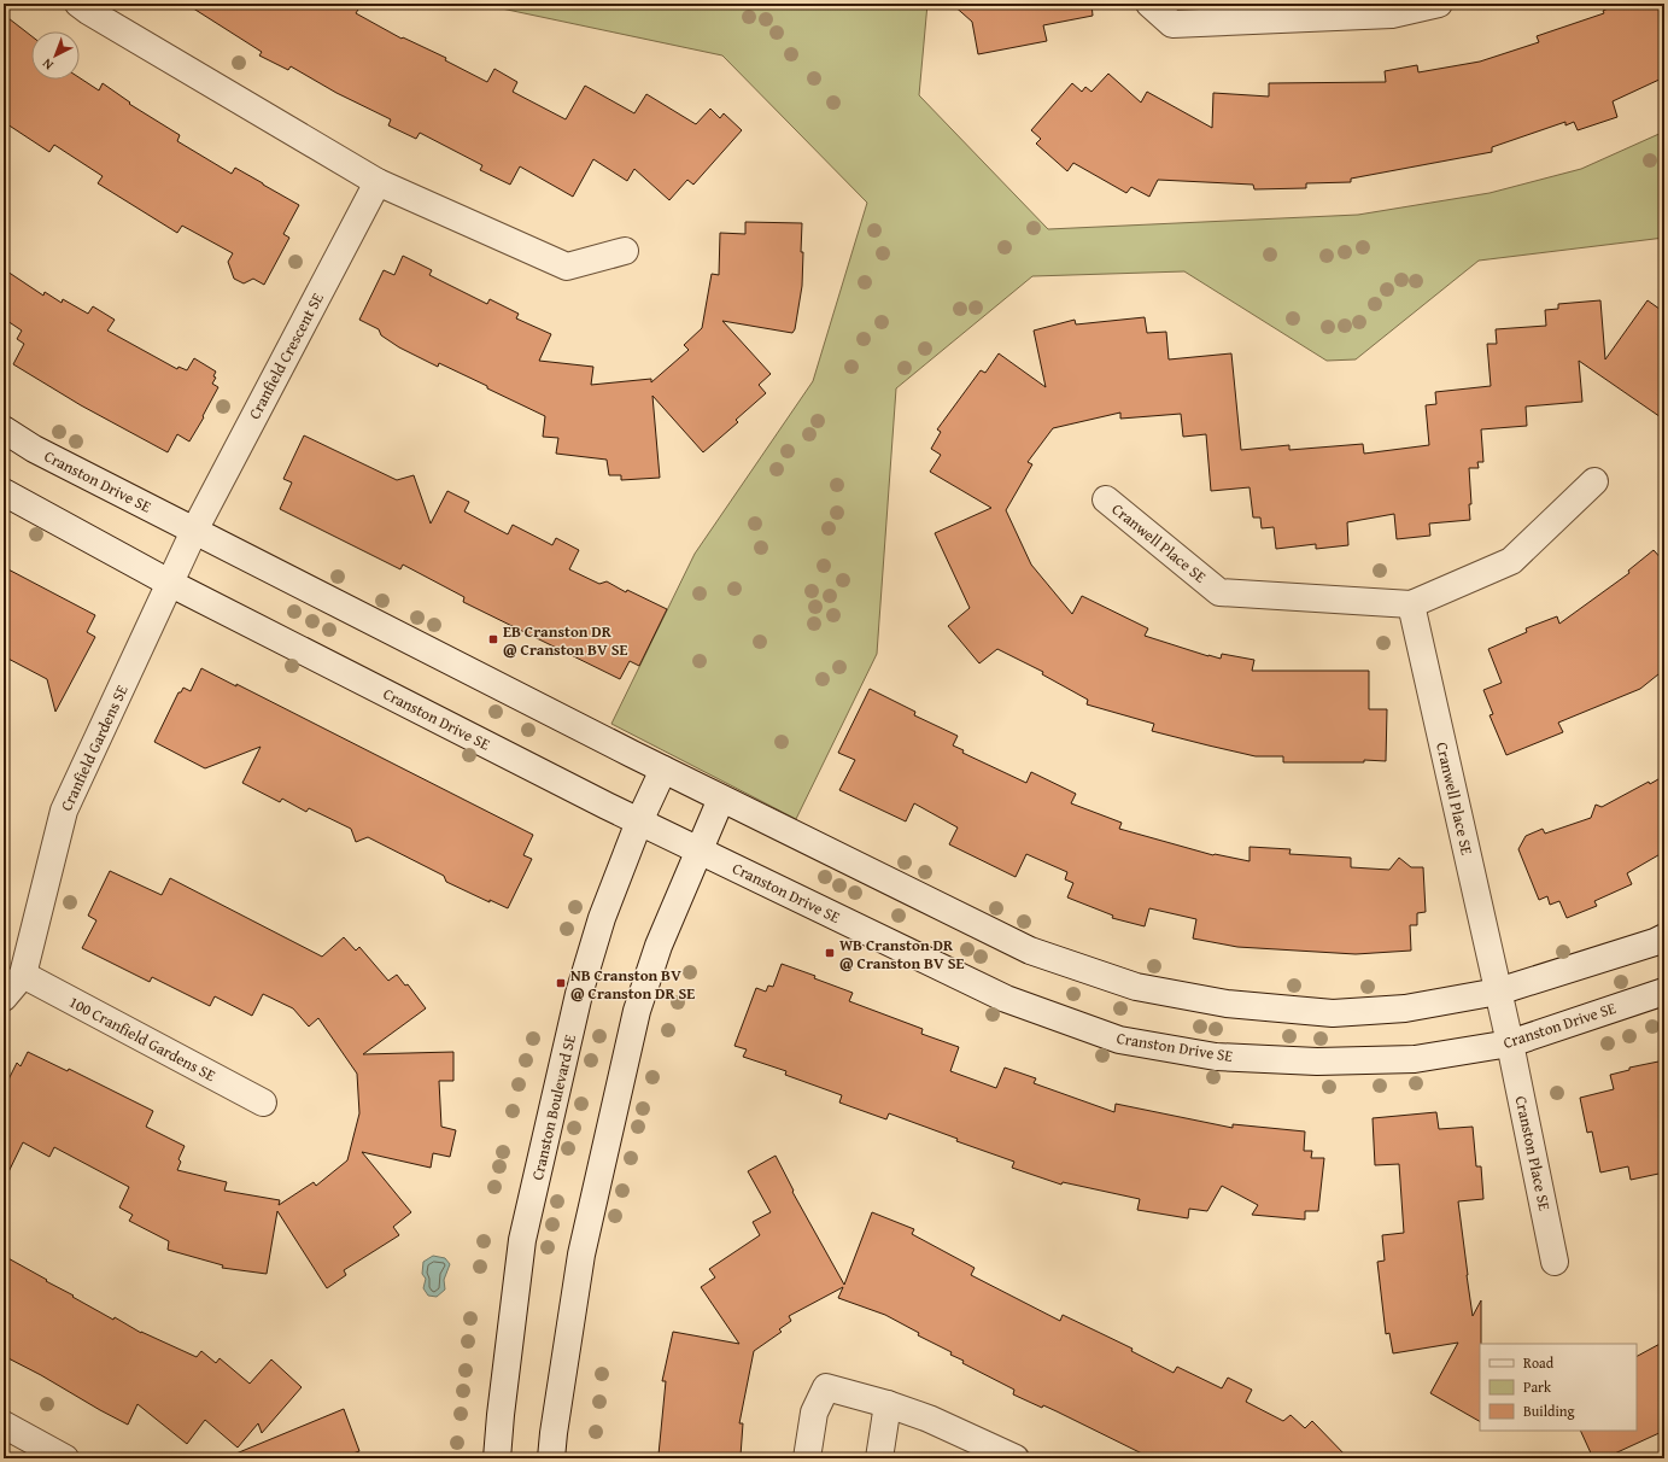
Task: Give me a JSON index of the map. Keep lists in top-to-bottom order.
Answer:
{
  "streets": {
    "street": [
      "Cranfield Crescent SE",
      "Cranston Drive SE",
      "Cranwell Place SE",
      "Cranfield Gardens SE",
      "100 Cranfield Gardens SE",
      "Cranston Boulevard SE",
      "Cranston Place SE"
    ]
  },
  "crossings": [
    ["Cranfield Crescent SE", "Cranston Drive SE"],
    ["Cranston Drive SE", "Cranwell Place SE"],
    ["Cranston Drive SE", "Cranfield Gardens SE"],
    ["Cranston Drive SE", "Cranston Boulevard SE"],
    ["Cranston Drive SE", "Cranston Place SE"],
    ["Cranwell Place SE", "Cranston Place SE"],
    ["Cranfield Gardens SE", "100 Cranfield Gardens SE"]
  ],
  "places": {
    "transit": ["EB Cranston DR @ Cranston BV SE", "WB Cranston DR @ Cranston BV SE", "NB Cranston BV @ Cranston DR SE"]
  },
  "legend": ["Road", "Park", "Building"],
  "north": "bottom left"
}
